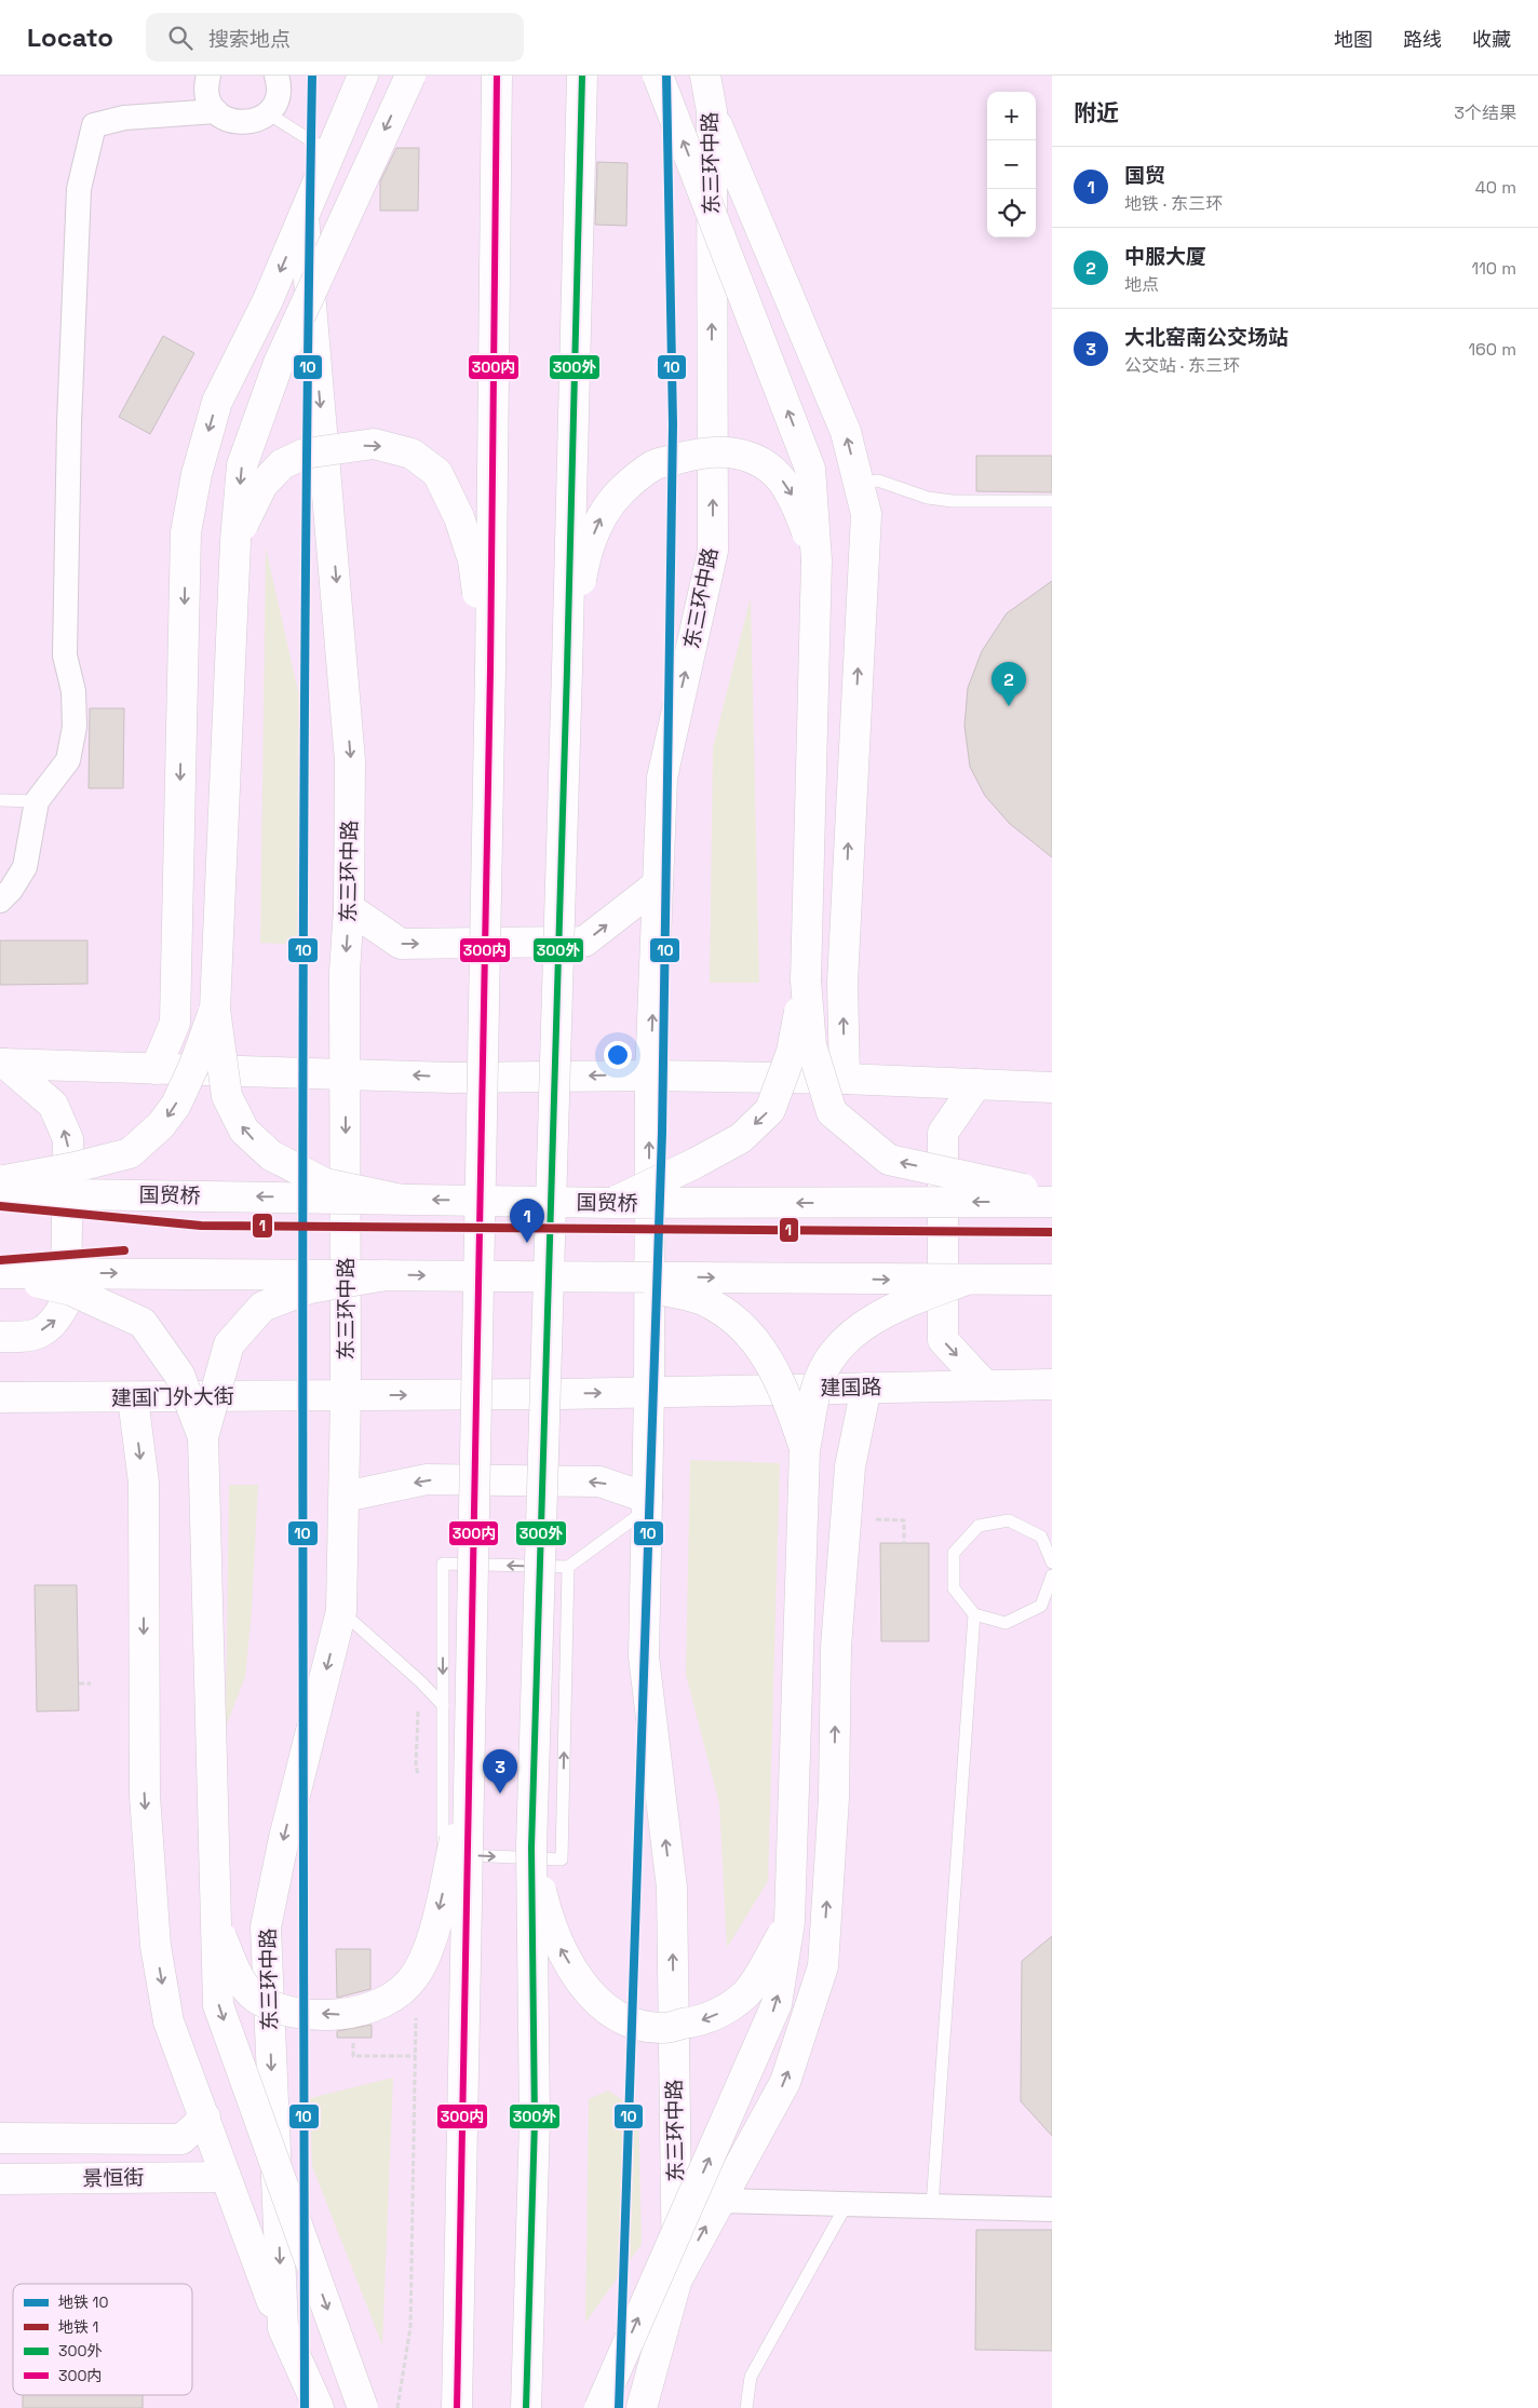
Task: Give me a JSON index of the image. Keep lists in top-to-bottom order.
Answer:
{
  "streets": {
    "main road": [
      "东三环中路",
      "国贸桥",
      "建国路",
      "建国门外大街",
      "景恒街"
    ]
  },
  "crossings": [
    ["东三环中路", "建国路"],
    ["东三环中路", "建国门外大街"],
    ["建国路", "建国门外大街"]
  ],
  "lines": [
    "metro line 10",
    "transit line 300外",
    "transit line 300内",
    "metro line 1"
  ],
  "legend": [
    "地铁 10",
    "地铁 1",
    "300外",
    "300内"
  ],
  "page": {
    "header": "Locato",
    "search": "搜索地点",
    "nav": ["地图", "路线", "收藏"],
    "heading": ["附近", "3个结果"],
    "map_buttons": ["+", "−"],
    "list": [
      {
        "mark": "1",
        "name": "国贸",
        "note": "地铁 · 东三环",
        "value": "40 m"
      },
      {
        "mark": "2",
        "name": "中服大厦",
        "note": "地点",
        "value": "110 m"
      },
      {
        "mark": "3",
        "name": "大北窑南公交场站",
        "note": "公交站 · 东三环",
        "value": "160 m"
      }
    ],
    "pins": ["2", "1", "3"]
  }
}
